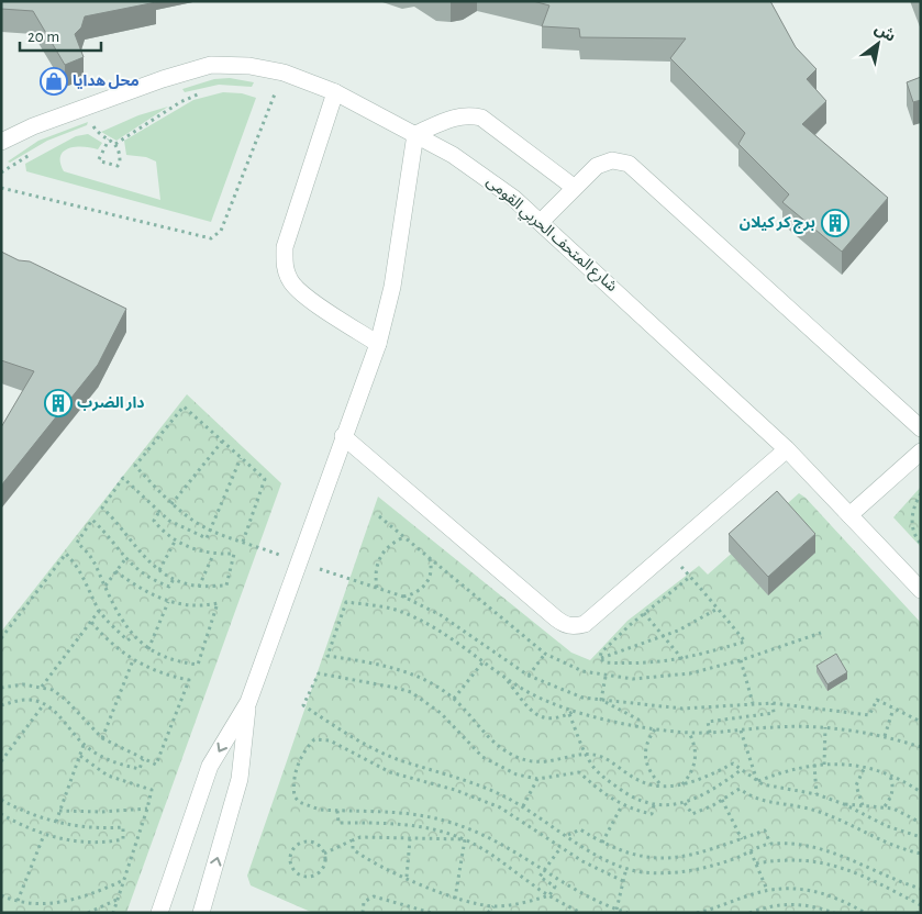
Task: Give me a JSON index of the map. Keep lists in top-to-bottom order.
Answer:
{
  "streets": {
    "lane": ["شارع المتحف الحربي القومى"]
  },
  "places": {
    "shop": ["محل هدايا"],
    "building": ["برج كر كيلان", "دار الضرب"]
  },
  "scale_bar": "20 m",
  "north": "top right"
}
